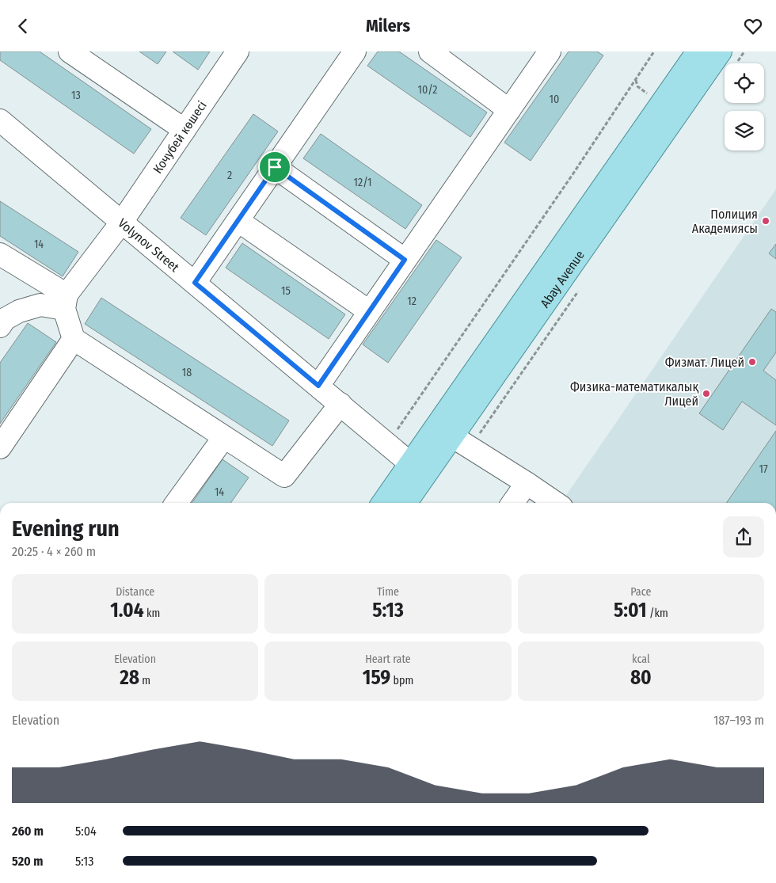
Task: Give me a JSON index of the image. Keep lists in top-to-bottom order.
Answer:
{
  "streets": {
    "main road": ["Abay Avenue"],
    "street": ["Кочубей көшесі", "Volynov Street"]
  },
  "crossings": [
    ["Кочубей көшесі", "Volynov Street"],
    ["Volynov Street", "Abay Avenue"]
  ],
  "places": ["Полиция Академиясы", "Физмат. Лицей", "Физика-математикалық Лицей"],
  "house_numbers": [
    "10/2",
    "13",
    "10",
    "2",
    "12/1",
    "14",
    "15",
    "12",
    "18",
    "17",
    "14"
  ],
  "page": {
    "header": "Milers",
    "heading": ["Evening run", "20:25 · 4 × 260 m"],
    "stats": [
      ["Distance", "1.04 km"],
      ["Time", "5:13"],
      ["Pace", "5:01 /km"],
      ["Elevation", "28 m"],
      ["Heart rate", "159 bpm"],
      ["kcal", "80"]
    ],
    "chart": ["Elevation", "187–193 m"],
    "list": [
      {
        "name": "260 m",
        "note": "5:04"
      },
      {
        "name": "520 m",
        "note": "5:13"
      }
    ]
  }
}
